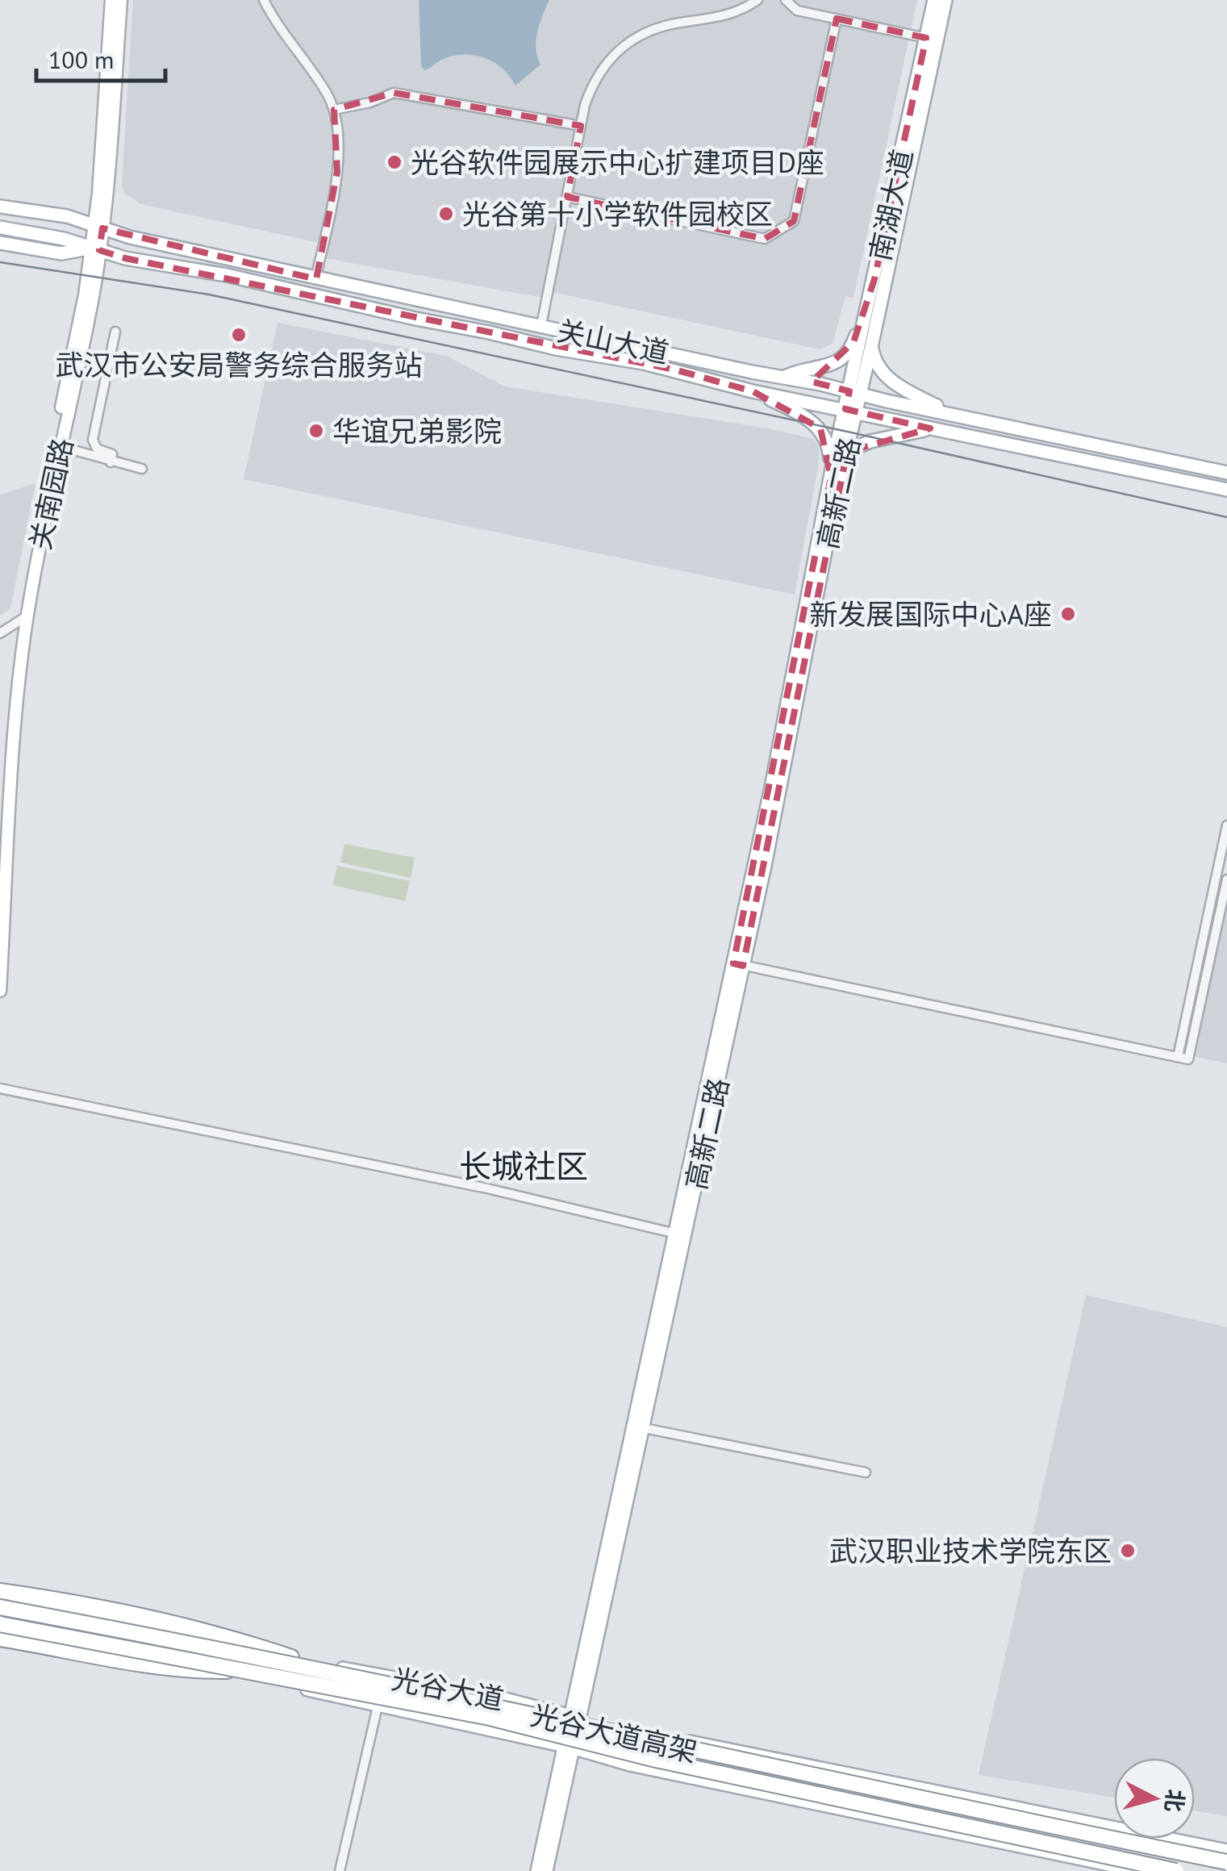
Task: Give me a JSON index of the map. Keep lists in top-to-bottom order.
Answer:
{
  "streets": {
    "highway": ["光谷大道高架"],
    "main road": [
      "南湖大道",
      "关山大道",
      "高新二路",
      "关南园路",
      "光谷大道"
    ]
  },
  "crossings": [
    ["南湖大道", "关山大道"],
    ["南湖大道", "高新二路"],
    ["关山大道", "高新二路"],
    ["关山大道", "关南园路"],
    ["高新二路", "光谷大道"],
    ["光谷大道", "光谷大道高架"]
  ],
  "districts": ["长城社区"],
  "places": [
    "光谷软件园展示中心扩建项目D座",
    "光谷第十小学软件园校区",
    "武汉市公安局警务综合服务站",
    "华谊兄弟影院",
    "新发展国际中心A座",
    "武汉职业技术学院东区"
  ],
  "scale_bar": "100 m",
  "north": "right"
}
